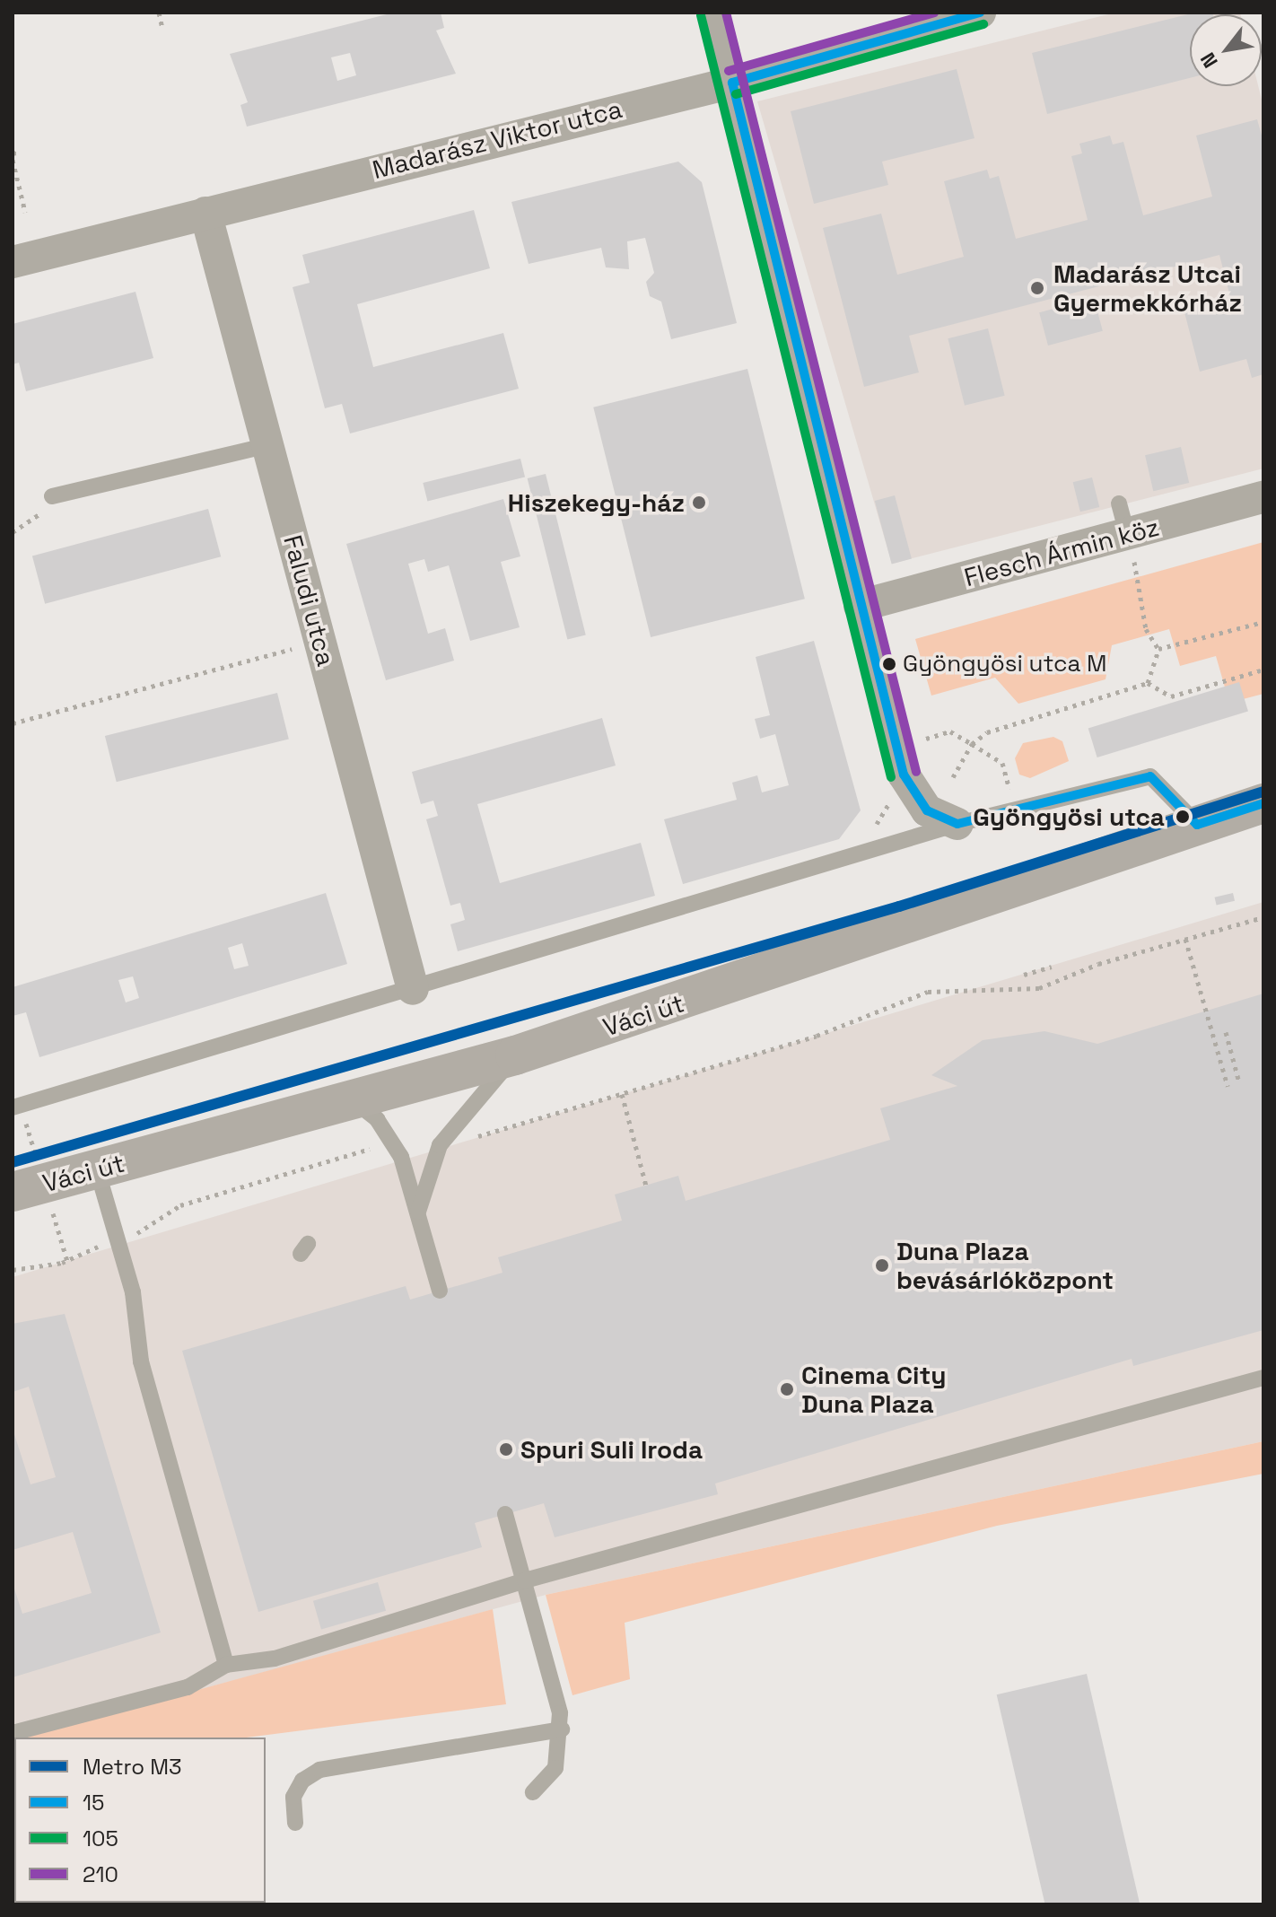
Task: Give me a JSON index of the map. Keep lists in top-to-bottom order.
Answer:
{
  "streets": {
    "main road": ["Váci út"],
    "street": ["Madarász Viktor utca", "Flesch Ármin köz", "Faludi utca"]
  },
  "crossings": [
    ["Madarász Viktor utca", "Faludi utca"]
  ],
  "places": [
    "Madarász Utcai Gyermekkórház",
    "Hiszekegy-ház",
    "Gyöngyösi utca M",
    "Gyöngyösi utca",
    "Duna Plaza bevásárlóközpont",
    "Cinema City Duna Plaza",
    "Spuri Suli Iroda"
  ],
  "lines": [
    "transit line 15",
    "transit line 210",
    "transit line 105",
    "metro line M3"
  ],
  "legend": [
    "Metro M3",
    "15",
    "105",
    "210"
  ],
  "north": "bottom left"
}
